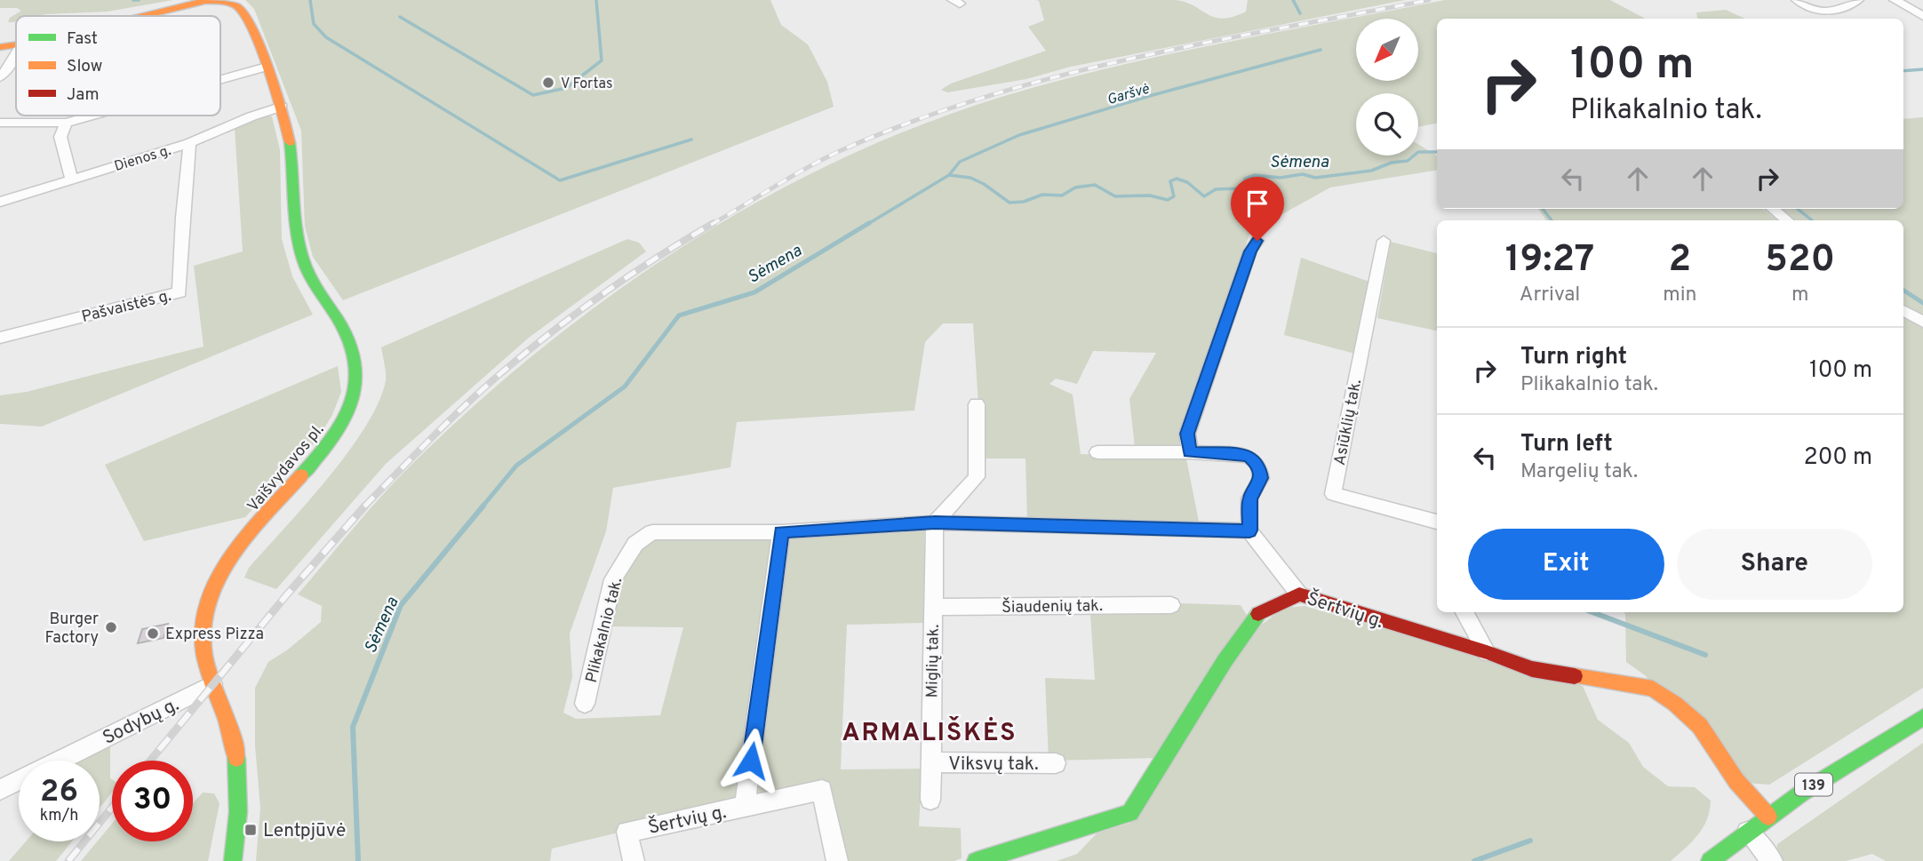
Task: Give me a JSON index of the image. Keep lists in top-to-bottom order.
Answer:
{
  "streets": {
    "main road": ["Vaišvydavos pl.", "Šertvių g.", "139"],
    "street": [
      "Dienos g.",
      "Pašvaistės g.",
      "Asiūklių tak.",
      "Šiaudenių tak.",
      "Plikakalnio tak.",
      "Miglių tak.",
      "Sodybų g.",
      "Viksvų tak."
    ]
  },
  "crossings": [
    ["Dienos g.", "Pašvaistės g."],
    ["Dienos g.", "Vaišvydavos pl."],
    ["Vaišvydavos pl.", "Sodybų g."],
    ["Šiaudenių tak.", "Miglių tak."],
    ["Šertvių g.", "139"],
    ["Plikakalnio tak.", "Miglių tak."],
    ["Miglių tak.", "Viksvų tak."]
  ],
  "districts": ["ARMALIŠKĖS"],
  "water": ["Garšvė", "Sėmena"],
  "places": {
    "other": ["V Fortas", "Burger Factory", "Express Pizza"],
    "transit": ["Lentpjūvė"]
  },
  "legend": ["Fast", "Slow", "Jam"],
  "north": "bottom left",
  "page": {
    "turn": ["100 m", "Plikakalnio tak."],
    "eta": [
      "19:27",
      "Arrival",
      "2",
      "min",
      "520",
      "m"
    ],
    "list": [
      {
        "name": "Turn right",
        "note": "Plikakalnio tak.",
        "value": "100 m"
      },
      {
        "name": "Turn left",
        "note": "Margelių tak.",
        "value": "200 m"
      }
    ],
    "buttons": ["Exit", "Share"],
    "speed": "26 km/h",
    "limit": "30"
  }
}
